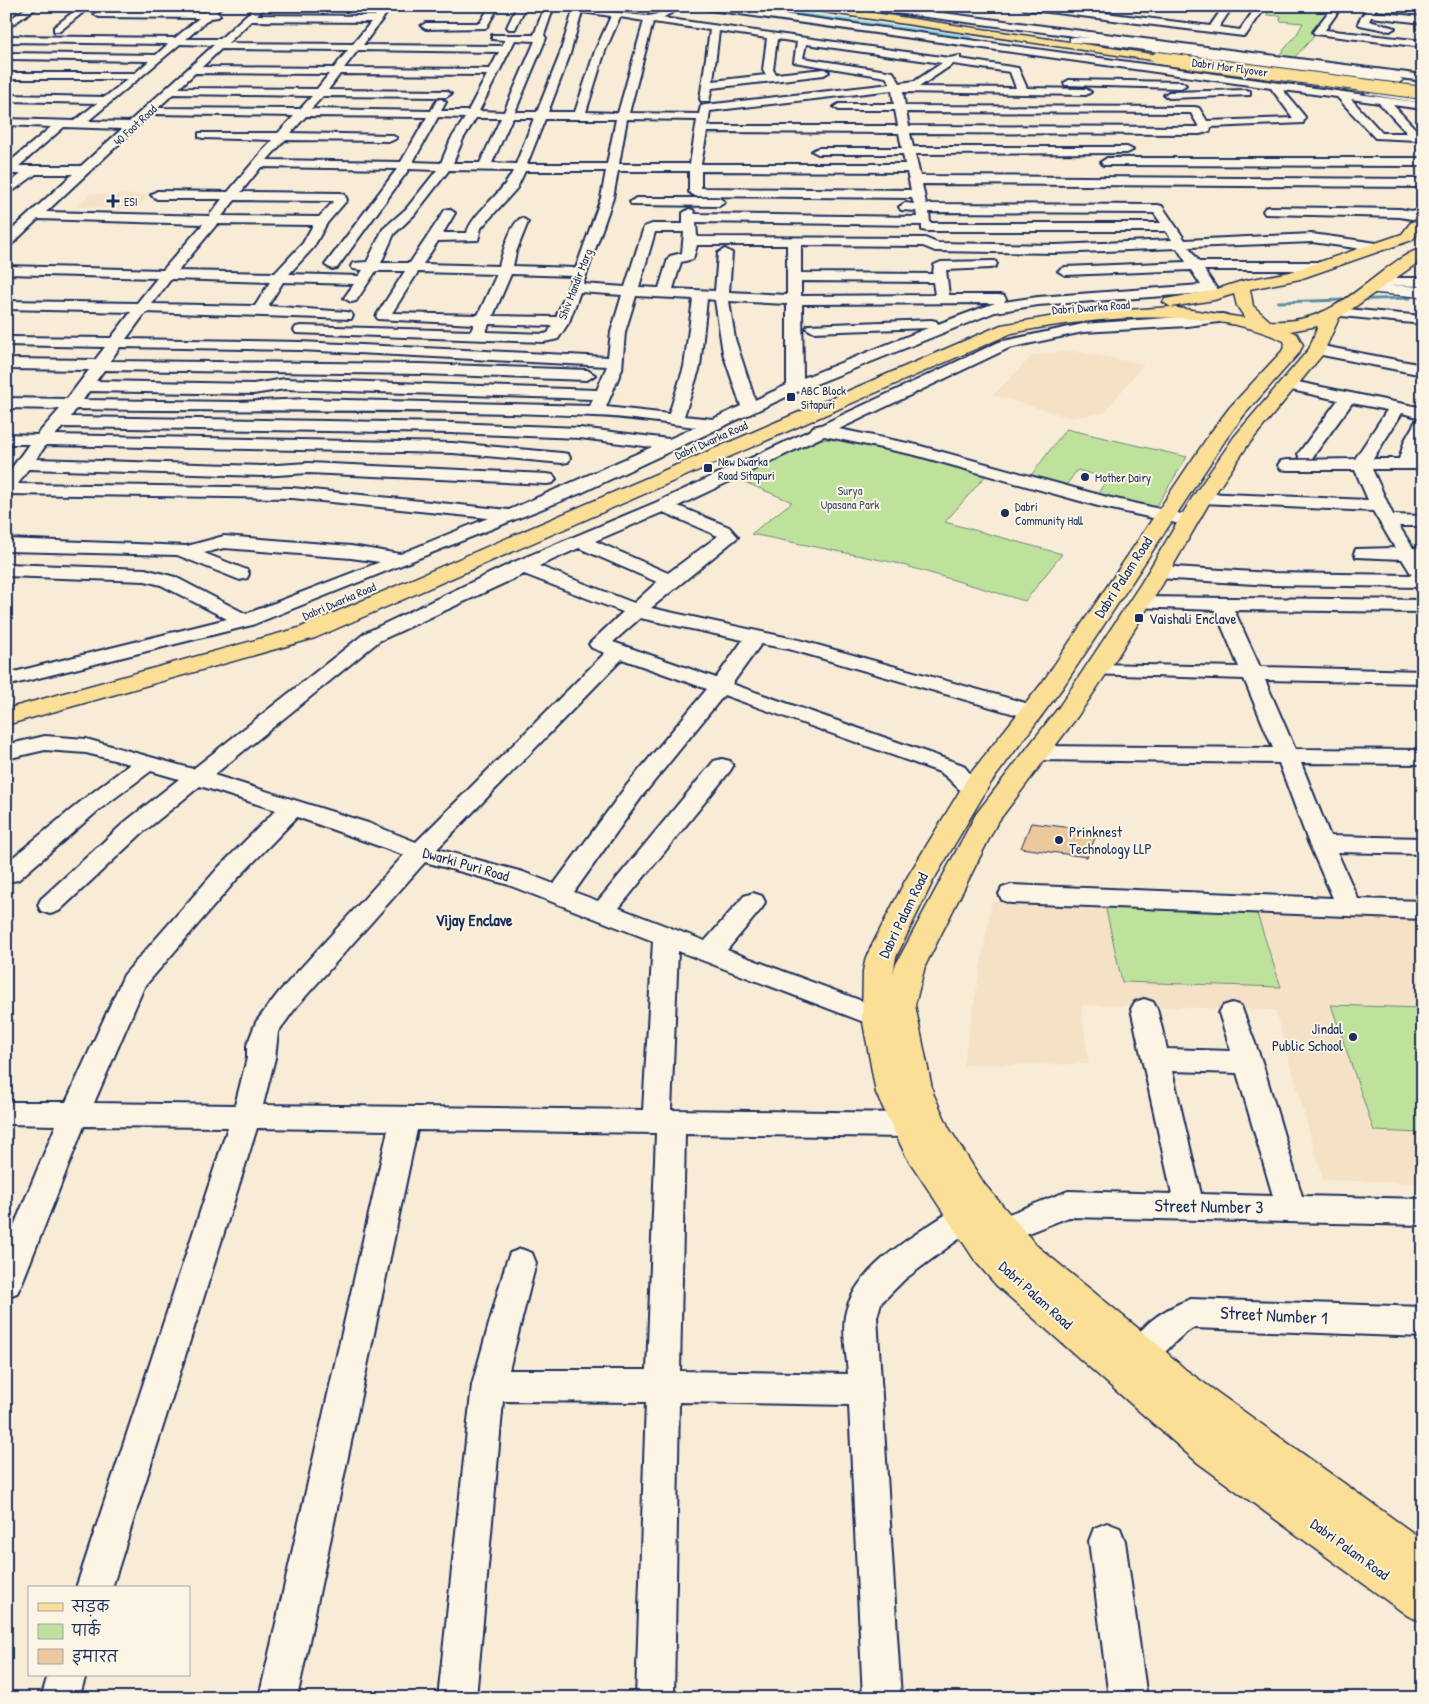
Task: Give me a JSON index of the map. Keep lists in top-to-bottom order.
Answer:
{
  "streets": {
    "main road": ["Dabri Mor Flyover", "Dabri Dwarka Road", "Dabri Palam Road"],
    "street": [
      "40 Foot Road",
      "Shiv Mandir Marg",
      "Dwarki Puri Road",
      "Street Number 3",
      "Street Number 1"
    ]
  },
  "crossings": [
    ["Dabri Dwarka Road", "Dabri Palam Road"],
    ["Dabri Palam Road", "Dwarki Puri Road"],
    ["Dabri Palam Road", "Street Number 3"],
    ["Dabri Palam Road", "Street Number 1"]
  ],
  "districts": ["Vijay Enclave"],
  "parks": ["Surya Upasana Park"],
  "places": {
    "health": ["ESI"],
    "transit": ["ABC Block Sitapuri", "New Dwarka Road Sitapuri", "Vaishali Enclave"],
    "other": [
      "Mother Dairy",
      "Dabri Community Hall",
      "Prinknest Technology LLP",
      "Jindal Public School"
    ]
  },
  "legend": ["सड़क", "पार्क", "इमारत"]
}
